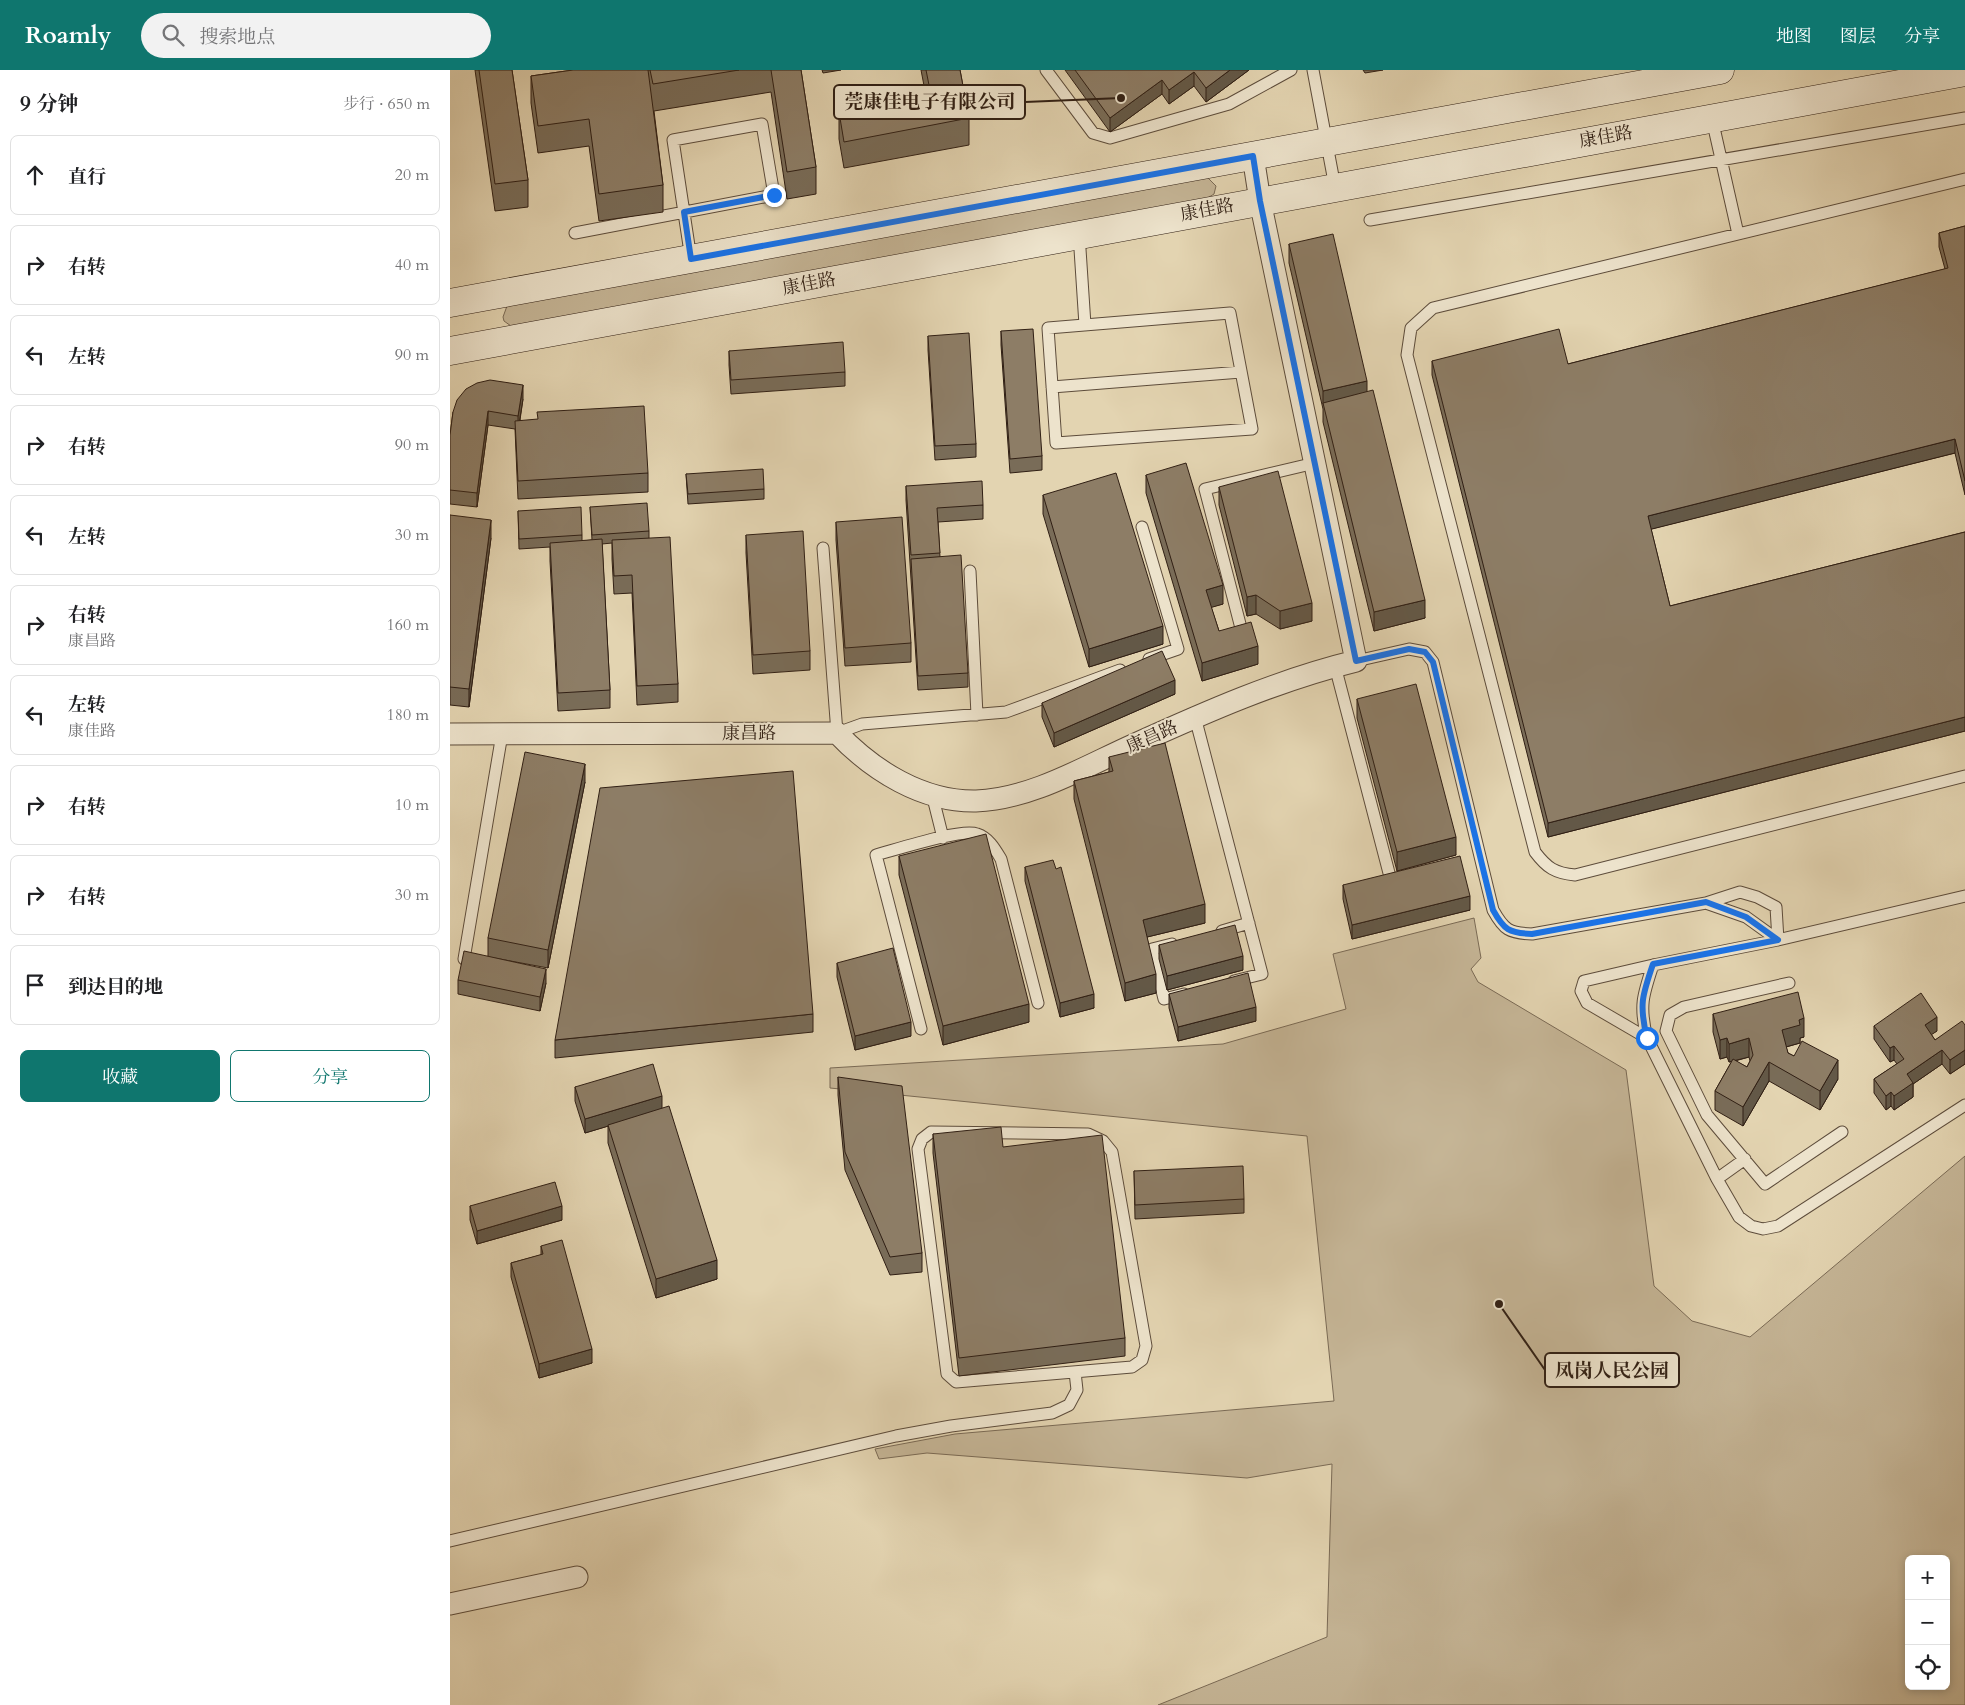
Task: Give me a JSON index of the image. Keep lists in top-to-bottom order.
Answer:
{
  "streets": {
    "street": ["康佳路", "康昌路"]
  },
  "places": ["莞康佳电子有限公司", "凤岗人民公园"],
  "page": {
    "header": "Roamly",
    "search": "搜索地点",
    "nav": ["地图", "图层", "分享"],
    "heading": ["9 分钟", "步行 · 650 m"],
    "list": [
      ["直行", "20 m"],
      ["右转", "40 m"],
      ["左转", "90 m"],
      ["右转", "90 m"],
      ["左转", "30 m"],
      ["右转", "康昌路", "160 m"],
      ["左转", "康佳路", "180 m"],
      ["右转", "10 m"],
      ["右转", "30 m"],
      "到达目的地"
    ],
    "buttons": ["收藏", "分享"],
    "map_buttons": ["+", "−"]
  }
}
